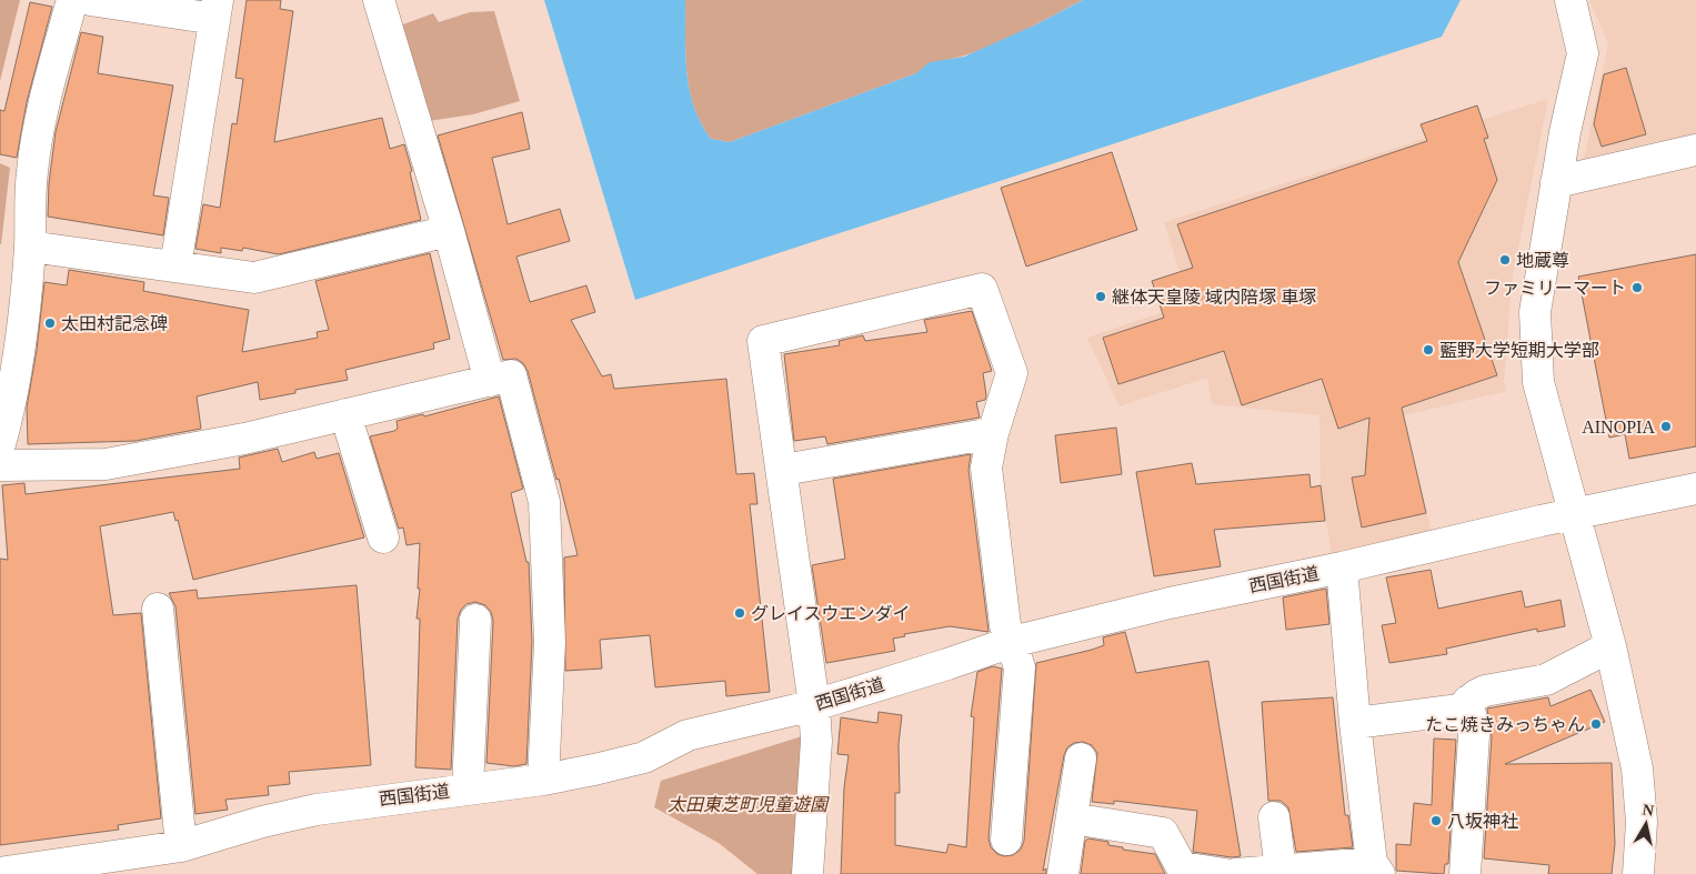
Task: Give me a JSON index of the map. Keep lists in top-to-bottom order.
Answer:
{
  "streets": {
    "street": ["西国街道"]
  },
  "parks": ["太田東芝町児童遊園"],
  "places": [
    "地蔵尊",
    "ファミリーマート",
    "継体天皇陵 域内陪塚 車塚",
    "太田村記念碑",
    "藍野大学短期大学部",
    "AINOPIA",
    "グレイスウエンダイ",
    "たこ焼きみっちゃん",
    "八坂神社"
  ],
  "north": "top"
}
